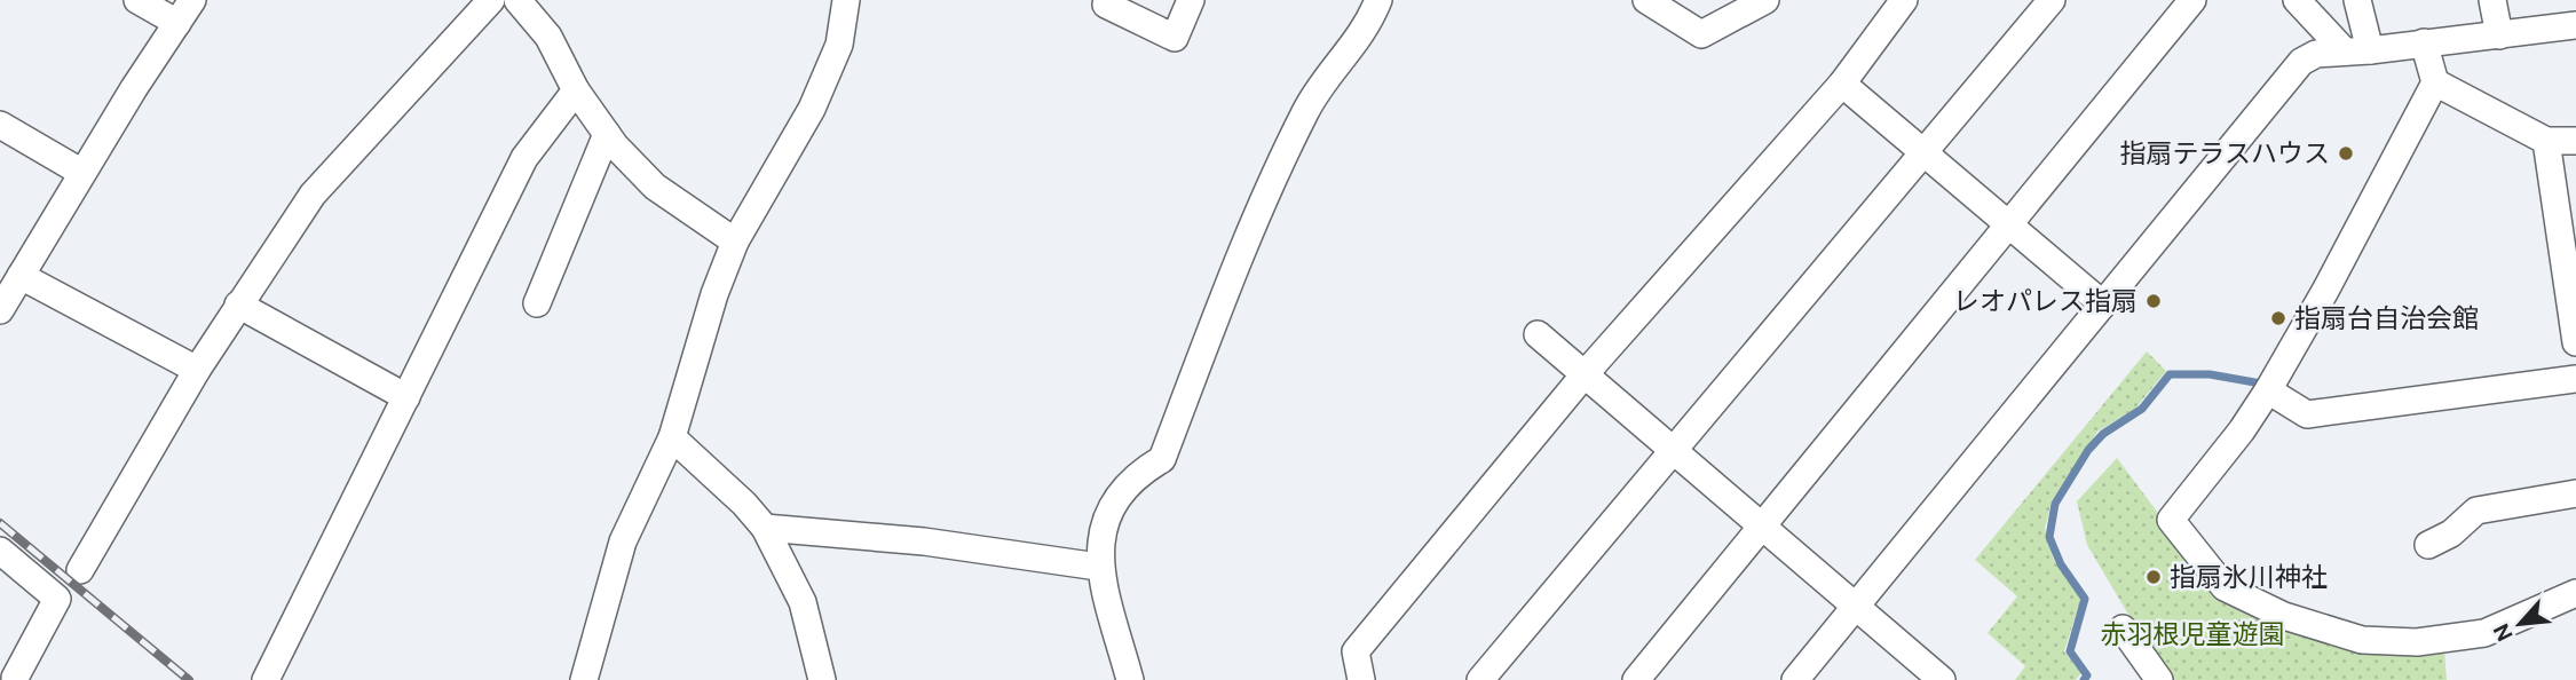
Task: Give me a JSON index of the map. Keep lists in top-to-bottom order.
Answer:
{
  "parks": ["赤羽根児童遊園"],
  "places": [
    "指扇テラスハウス",
    "レオパレス指扇",
    "指扇台自治会館",
    "指扇氷川神社"
  ],
  "north": "bottom left"
}
